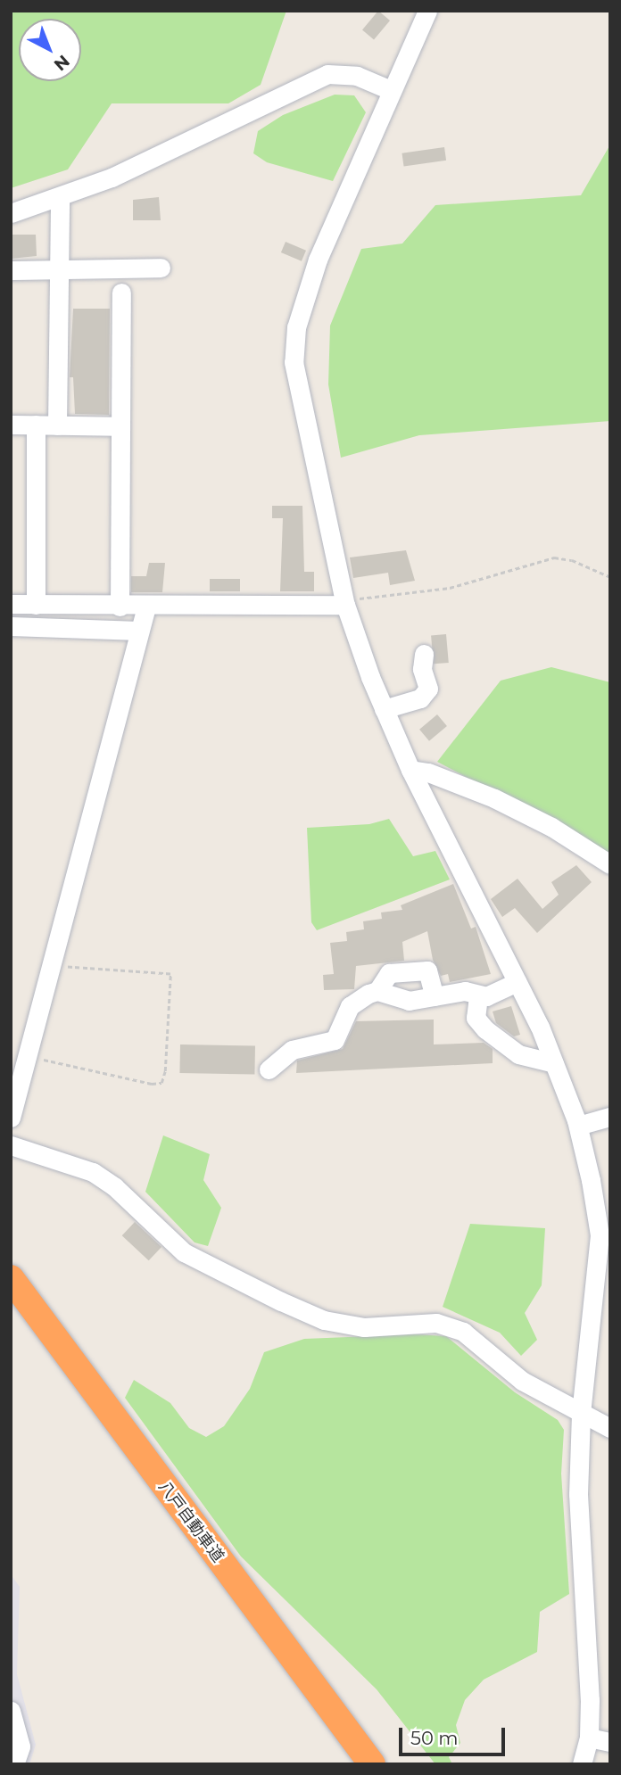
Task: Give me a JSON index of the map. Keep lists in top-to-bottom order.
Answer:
{
  "streets": {
    "highway": ["八戸自動車道"]
  },
  "scale_bar": "50 m",
  "north": "bottom right"
}
